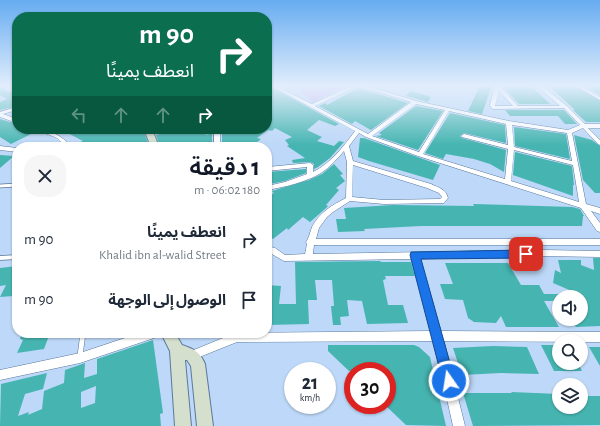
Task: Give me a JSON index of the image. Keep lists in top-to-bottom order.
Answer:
{
  "page": {
    "turn": ["90 m", "انعطف يمينًا"],
    "heading": ["1 دقيقة", "180 m · 06:02"],
    "list": [
      {
        "name": "انعطف يمينًا",
        "note": "Khalid ibn al-walid Street",
        "value": "90 m"
      },
      {
        "name": "الوصول إلى الوجهة",
        "value": "90 m"
      }
    ],
    "speed": "21 km/h",
    "limit": "30"
  }
}
